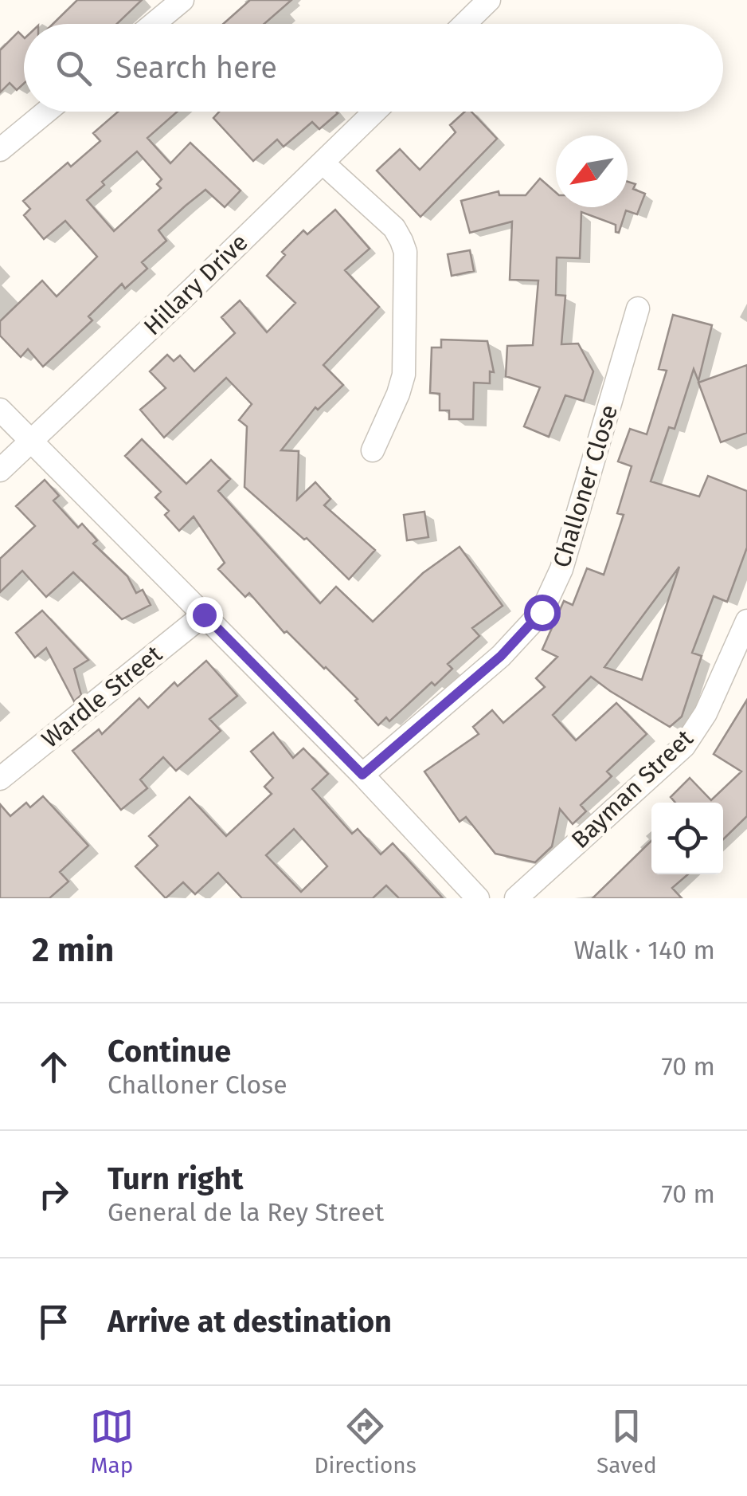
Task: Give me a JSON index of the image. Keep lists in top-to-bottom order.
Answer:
{
  "streets": {
    "street": [
      "Hillary Drive",
      "Challoner Close",
      "Wardle Street",
      "Bayman Street"
    ]
  },
  "north": "bottom left",
  "page": {
    "search": "Search here",
    "heading": ["2 min", "Walk · 140 m"],
    "list": [
      ["Continue", "Challoner Close", "70 m"],
      ["Turn right", "General de la Rey Street", "70 m"],
      "Arrive at destination"
    ],
    "nav": ["Map", "Directions", "Saved"]
  }
}
